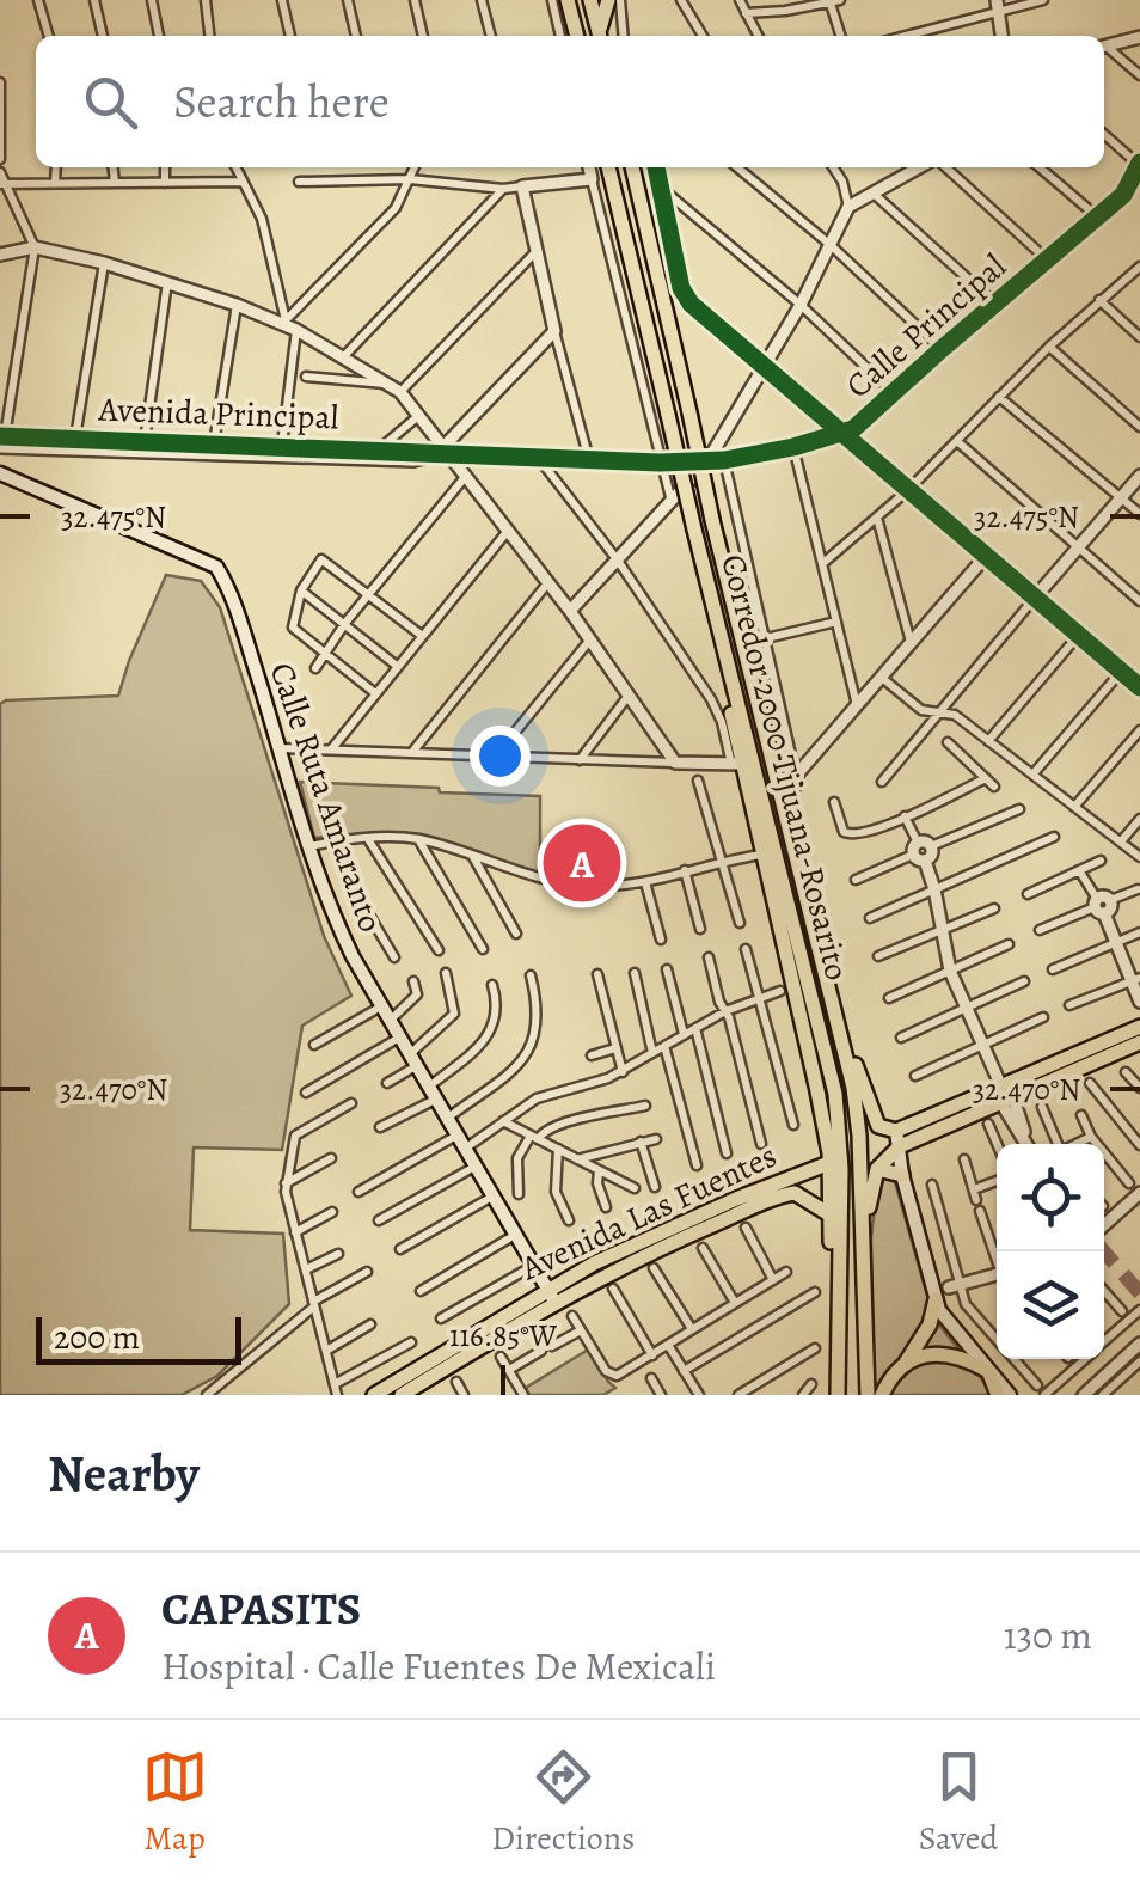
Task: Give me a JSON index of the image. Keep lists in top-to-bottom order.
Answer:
{
  "streets": {
    "main road": ["Corredor 2000 Tijuana-Rosarito", "Calle Ruta Amaranto", "Avenida Las Fuentes"],
    "street": ["Calle Principal", "Avenida Principal"]
  },
  "crossings": [
    ["Calle Ruta Amaranto", "Avenida Las Fuentes"]
  ],
  "scale_bar": "200 m",
  "page": {
    "search": "Search here",
    "pins": "A",
    "scale": "200 m",
    "heading": "Nearby",
    "list": [
      {
        "mark": "A",
        "name": "CAPASITS",
        "note": "Hospital · Calle Fuentes De Mexicali",
        "value": "130 m"
      }
    ],
    "nav": ["Map", "Directions", "Saved"]
  },
  "coordinates": ["32.475°N", "32.470°N", "116.85°W"]
}
